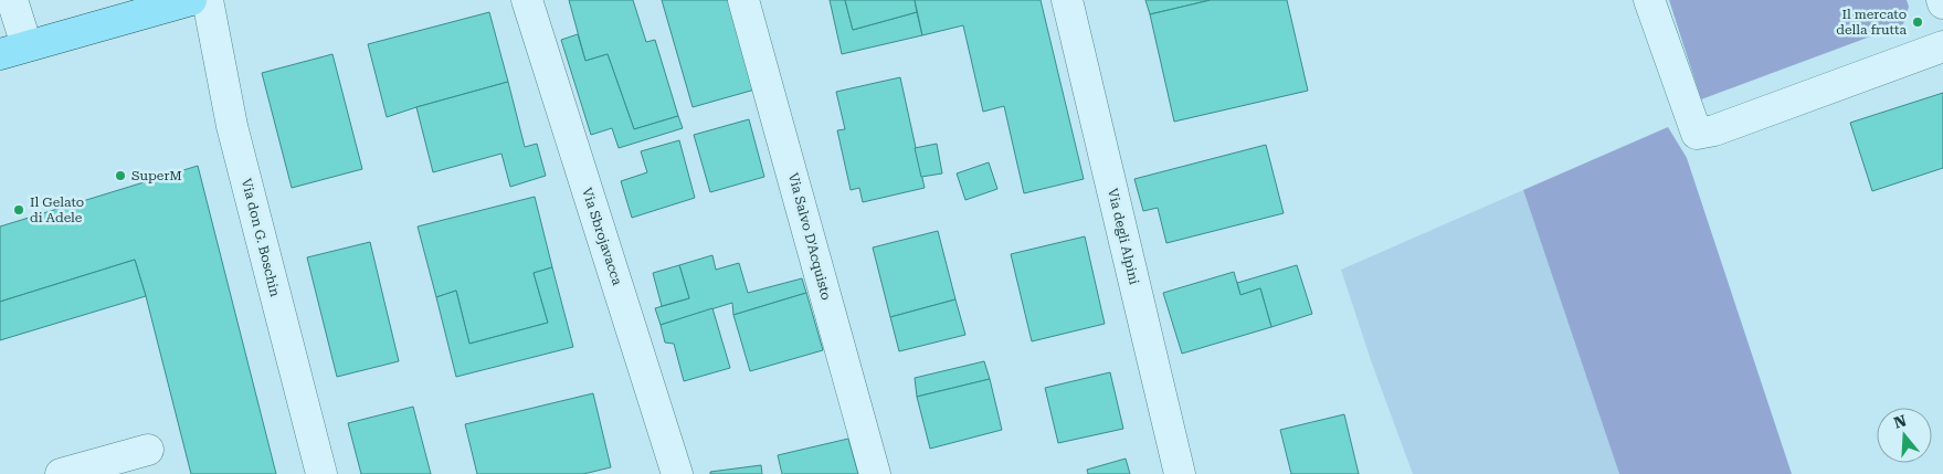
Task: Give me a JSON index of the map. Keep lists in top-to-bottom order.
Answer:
{
  "streets": {
    "street": [
      "Via Sbrojavacca",
      "Via Salvo D'Acquisto",
      "Via degli Alpini",
      "Via don G. Boschin"
    ]
  },
  "places": ["Il mercato della frutta", "SuperM", "Il Gelato di Adele"],
  "north": "top"
}
